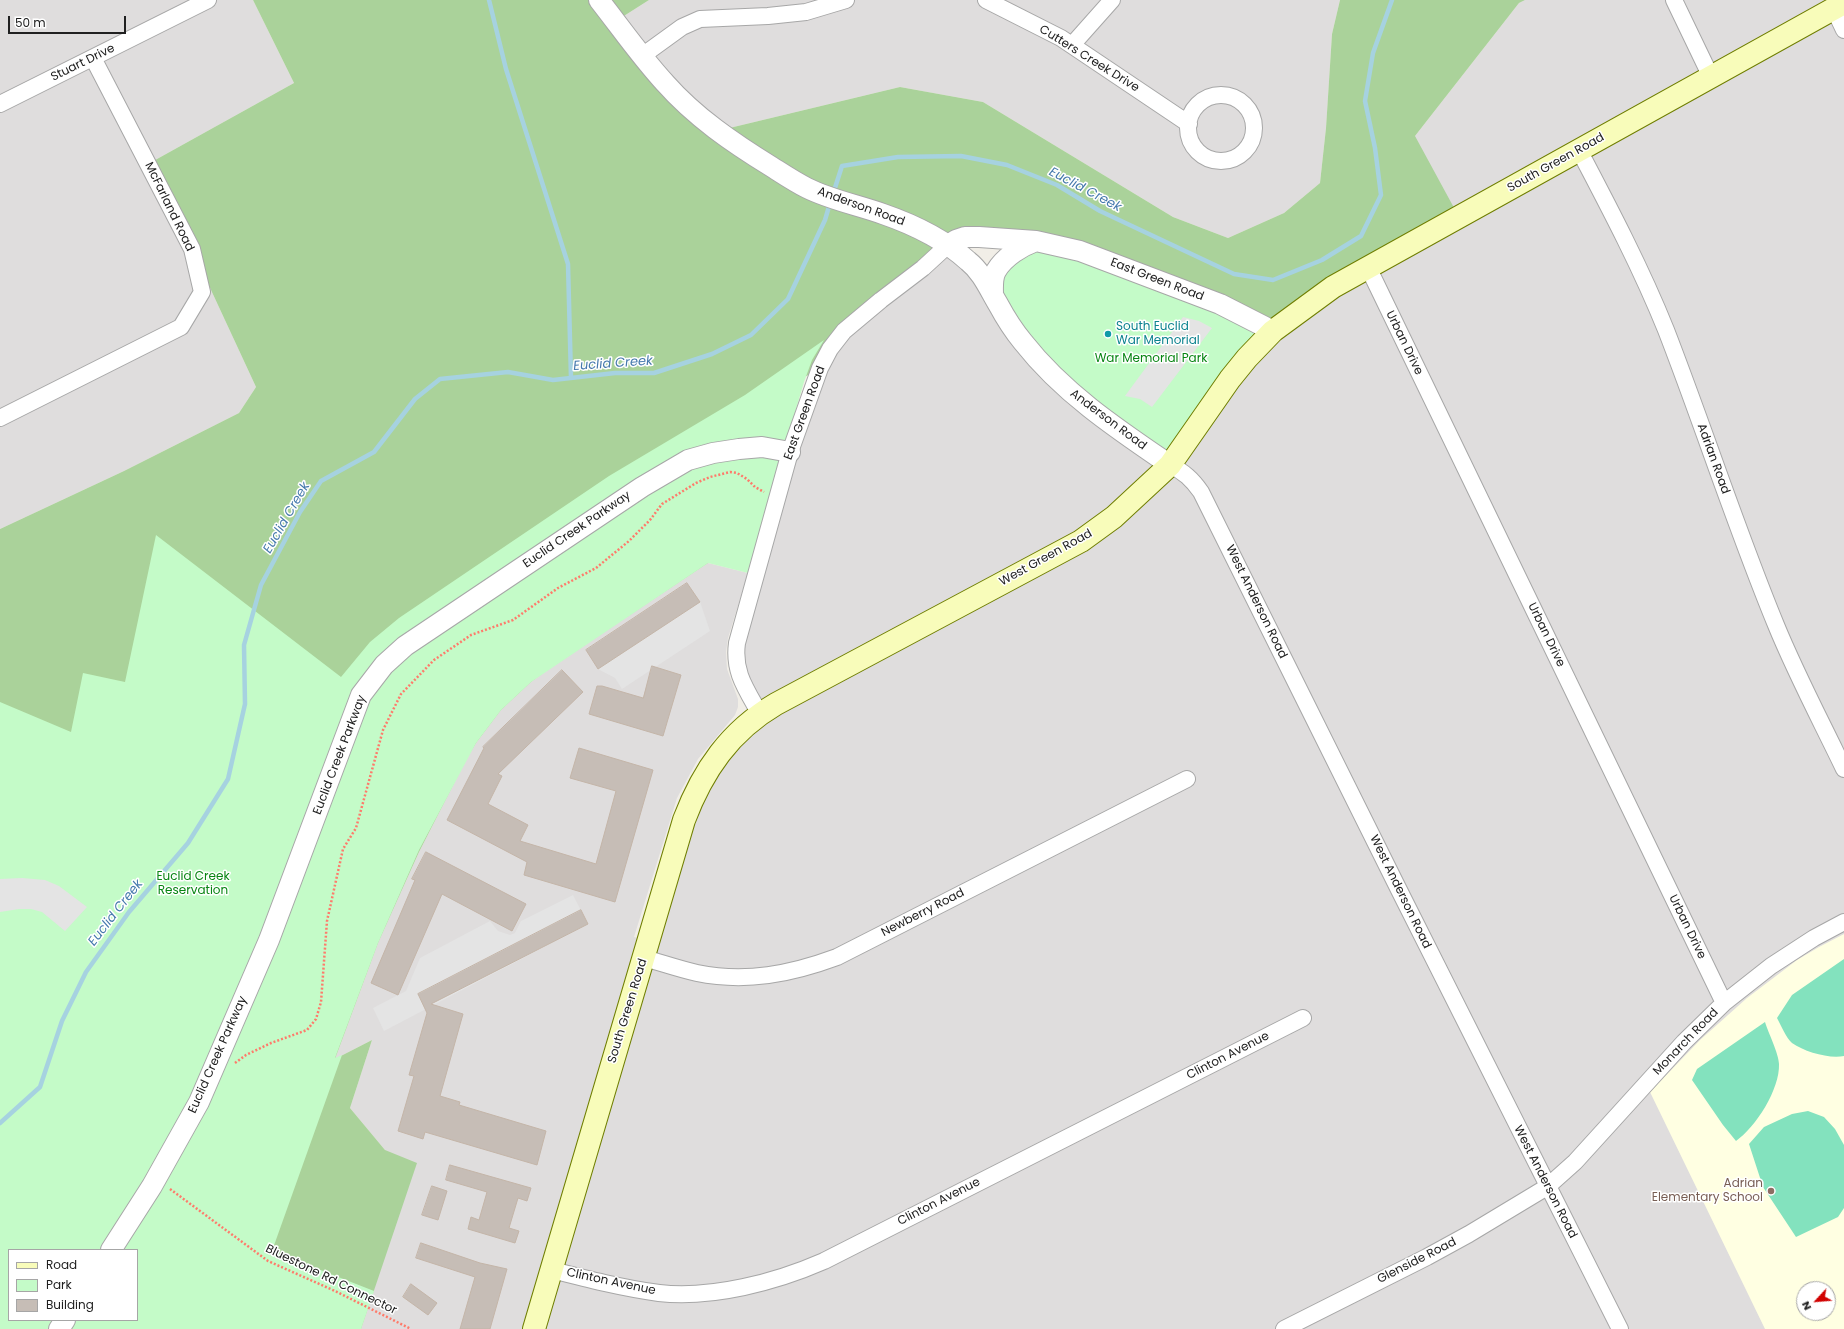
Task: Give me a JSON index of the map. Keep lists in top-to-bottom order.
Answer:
{
  "streets": {
    "main road": ["South Green Road", "West Green Road"],
    "street": [
      "Cutters Creek Drive",
      "Stuart Drive",
      "McFarland Road",
      "Anderson Road",
      "East Green Road",
      "Urban Drive",
      "Adrian Road",
      "Euclid Creek Parkway",
      "West Anderson Road",
      "Newberry Road",
      "Monarch Road",
      "Clinton Avenue",
      "Glenside Road"
    ],
    "path": ["Bluestone Rd Connector"]
  },
  "crossings": [
    ["Stuart Drive", "McFarland Road"],
    ["South Green Road", "East Green Road"],
    ["South Green Road", "Urban Drive"],
    ["South Green Road", "Adrian Road"],
    ["South Green Road", "West Green Road"],
    ["South Green Road", "Newberry Road"],
    ["South Green Road", "Clinton Avenue"],
    ["Anderson Road", "East Green Road"],
    ["Anderson Road", "West Green Road"],
    ["Anderson Road", "West Anderson Road"],
    ["East Green Road", "Euclid Creek Parkway"],
    ["East Green Road", "West Green Road"],
    ["Urban Drive", "Monarch Road"],
    ["West Green Road", "West Anderson Road"],
    ["West Anderson Road", "Monarch Road"],
    ["West Anderson Road", "Glenside Road"],
    ["Monarch Road", "Glenside Road"]
  ],
  "water": ["Euclid Creek"],
  "parks": ["War Memorial Park", "Euclid Creek Reservation"],
  "places": ["South Euclid War Memorial", "Adrian Elementary School"],
  "legend": ["Road", "Park", "Building"],
  "scale_bar": "50 m",
  "north": "bottom left"
}
